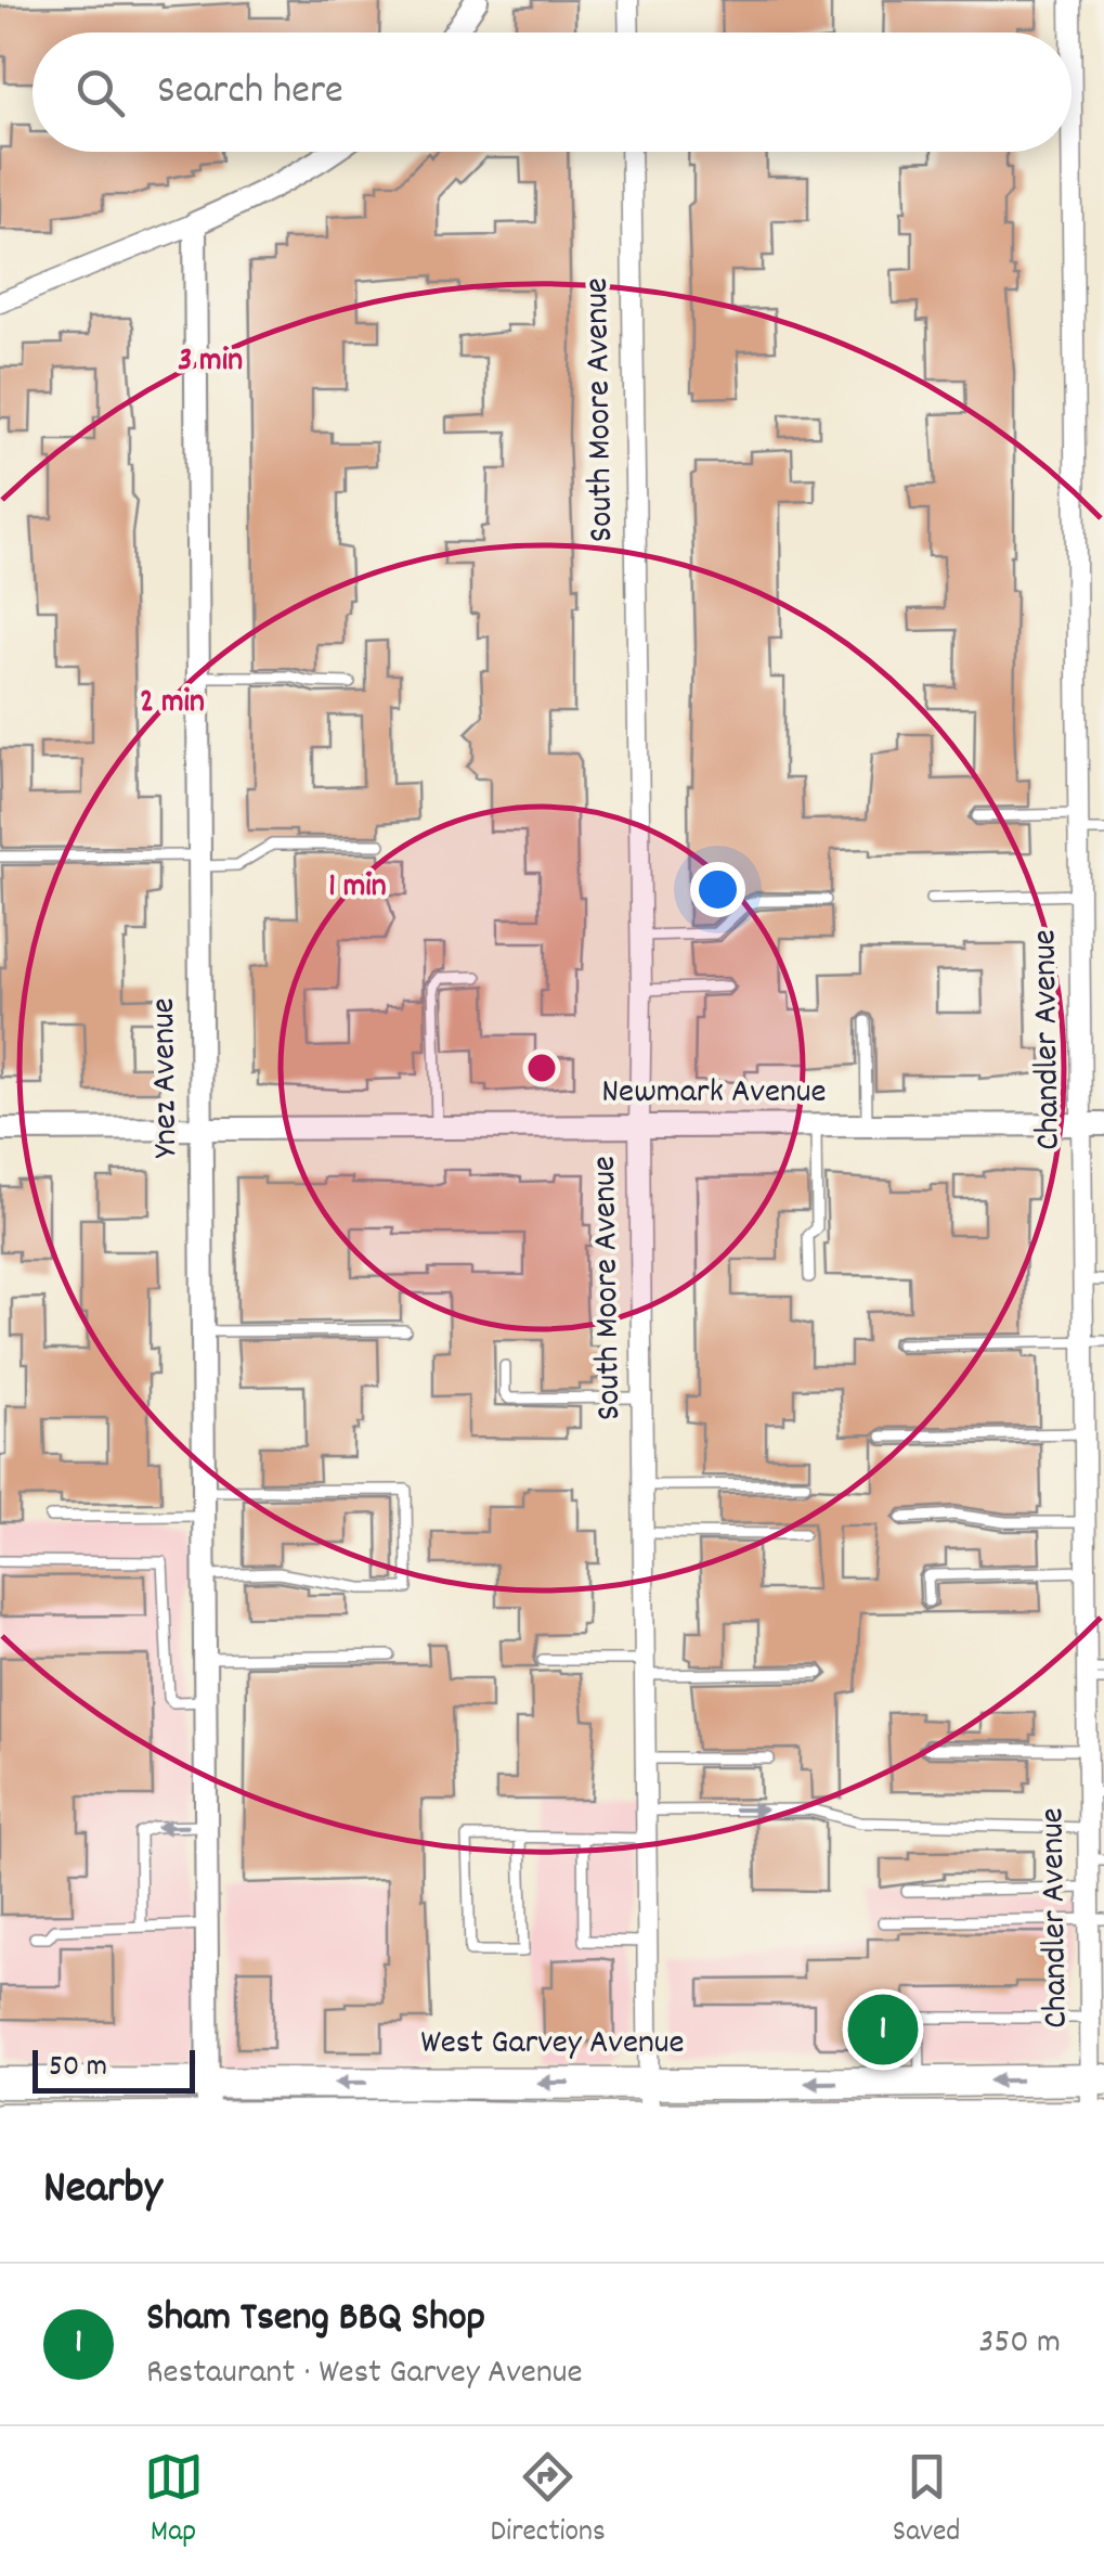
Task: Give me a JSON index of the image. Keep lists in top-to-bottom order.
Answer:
{
  "streets": {
    "main road": ["West Garvey Avenue"],
    "street": [
      "South Moore Avenue",
      "Chandler Avenue",
      "Ynez Avenue",
      "Newmark Avenue"
    ]
  },
  "crossings": [
    ["South Moore Avenue", "Newmark Avenue"],
    ["South Moore Avenue", "West Garvey Avenue"],
    ["Chandler Avenue", "Newmark Avenue"],
    ["Chandler Avenue", "West Garvey Avenue"],
    ["Ynez Avenue", "Newmark Avenue"],
    ["Ynez Avenue", "West Garvey Avenue"]
  ],
  "scale_bar": "50 m",
  "page": {
    "search": "Search here",
    "pins": "1",
    "scale": "50 m",
    "heading": "Nearby",
    "list": [
      {
        "mark": "1",
        "name": "Sham Tseng BBQ Shop",
        "note": "Restaurant · West Garvey Avenue",
        "value": "350 m"
      }
    ],
    "nav": ["Map", "Directions", "Saved"]
  },
  "rings": ["3 min", "2 min", "1 min"]
}
